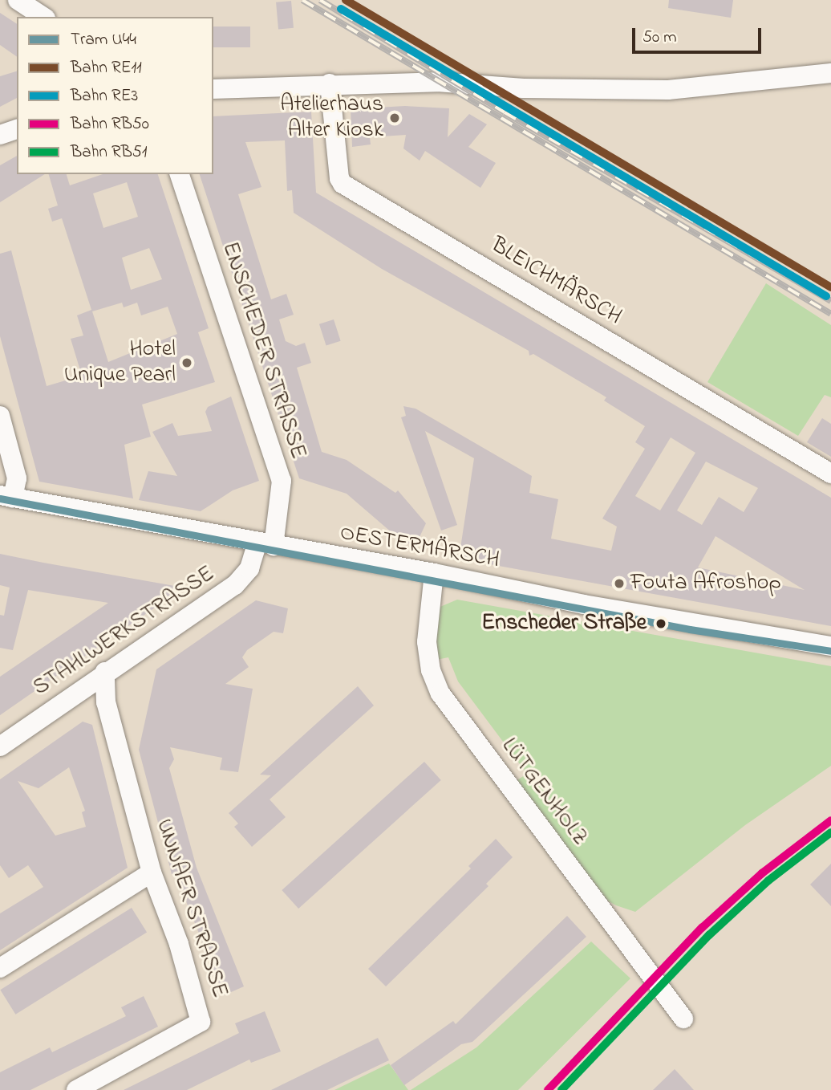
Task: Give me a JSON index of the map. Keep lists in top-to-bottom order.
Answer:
{
  "streets": {
    "street": [
      "BLEICHMÄRSCH",
      "ENSCHEDER STRASSE",
      "OESTERMÄRSCH",
      "STAHLWERKSTRASSE",
      "LÜTGENHOLZ",
      "UNNAER STRASSE"
    ]
  },
  "crossings": [
    ["ENSCHEDER STRASSE", "OESTERMÄRSCH"],
    ["ENSCHEDER STRASSE", "STAHLWERKSTRASSE"],
    ["OESTERMÄRSCH", "STAHLWERKSTRASSE"],
    ["OESTERMÄRSCH", "LÜTGENHOLZ"],
    ["STAHLWERKSTRASSE", "UNNAER STRASSE"]
  ],
  "places": [
    "Atelierhaus Alter Kiosk",
    "Hotel Unique Pearl",
    "Fouta Afroshop",
    "Enscheder Straße"
  ],
  "lines": [
    "rail line RE11",
    "rail line RE3",
    "tram line U44",
    "rail line RB50",
    "rail line RB51"
  ],
  "legend": [
    "Tram U44",
    "Bahn RE11",
    "Bahn RE3",
    "Bahn RB50",
    "Bahn RB51"
  ],
  "scale_bar": "50 m"
}
